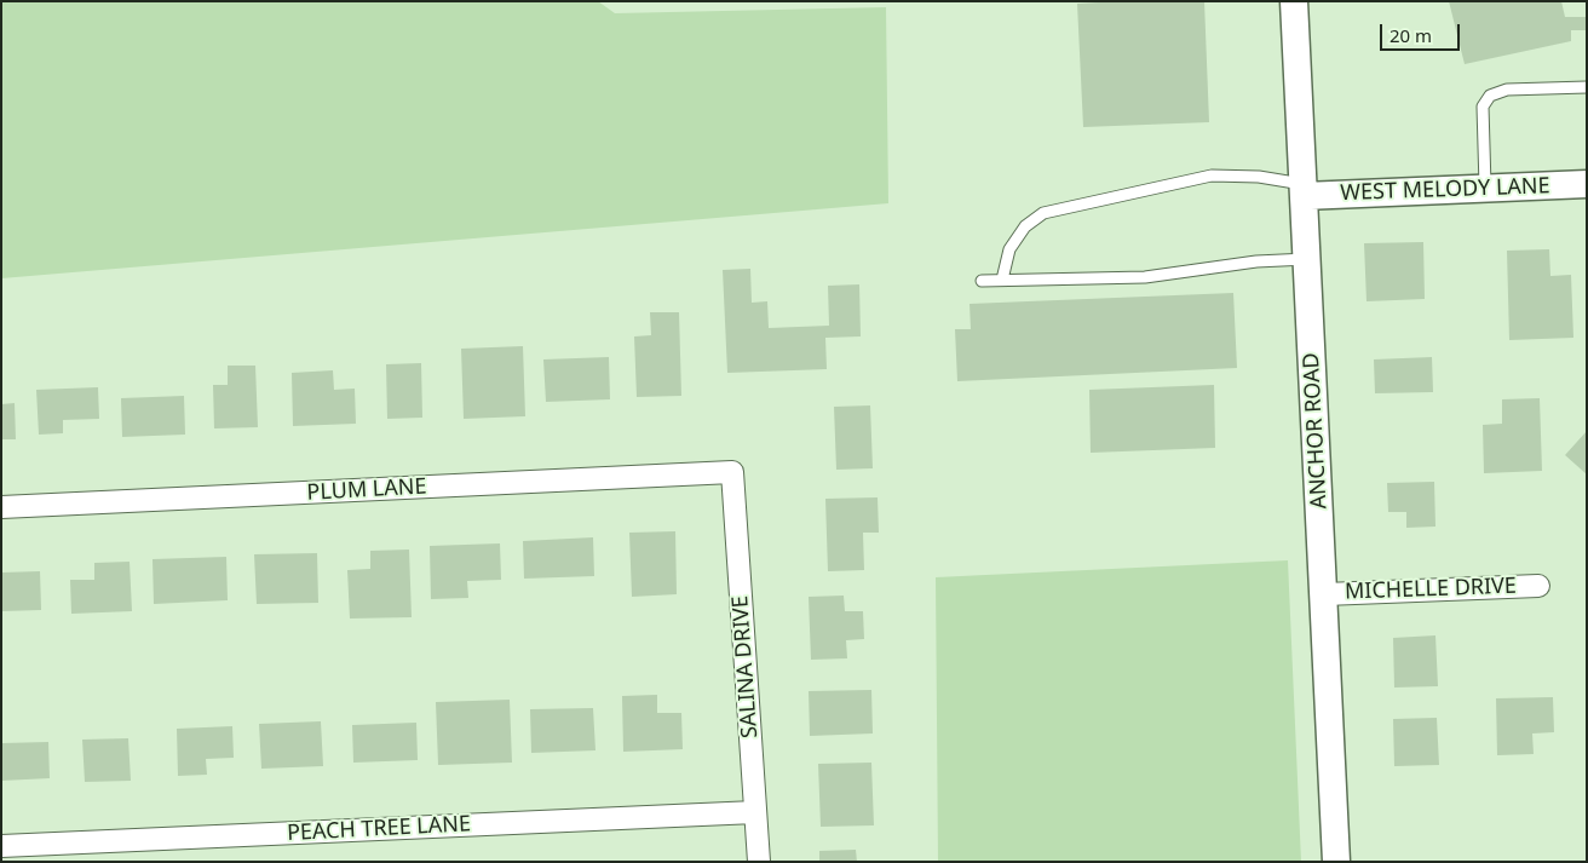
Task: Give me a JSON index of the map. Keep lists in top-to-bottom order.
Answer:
{
  "streets": {
    "street": [
      "WEST MELODY LANE",
      "ANCHOR ROAD",
      "PLUM LANE",
      "MICHELLE DRIVE",
      "SALINA DRIVE",
      "PEACH TREE LANE"
    ]
  },
  "crossings": [
    ["WEST MELODY LANE", "ANCHOR ROAD"],
    ["ANCHOR ROAD", "MICHELLE DRIVE"],
    ["PLUM LANE", "SALINA DRIVE"],
    ["SALINA DRIVE", "PEACH TREE LANE"]
  ],
  "scale_bar": "20 m"
}
